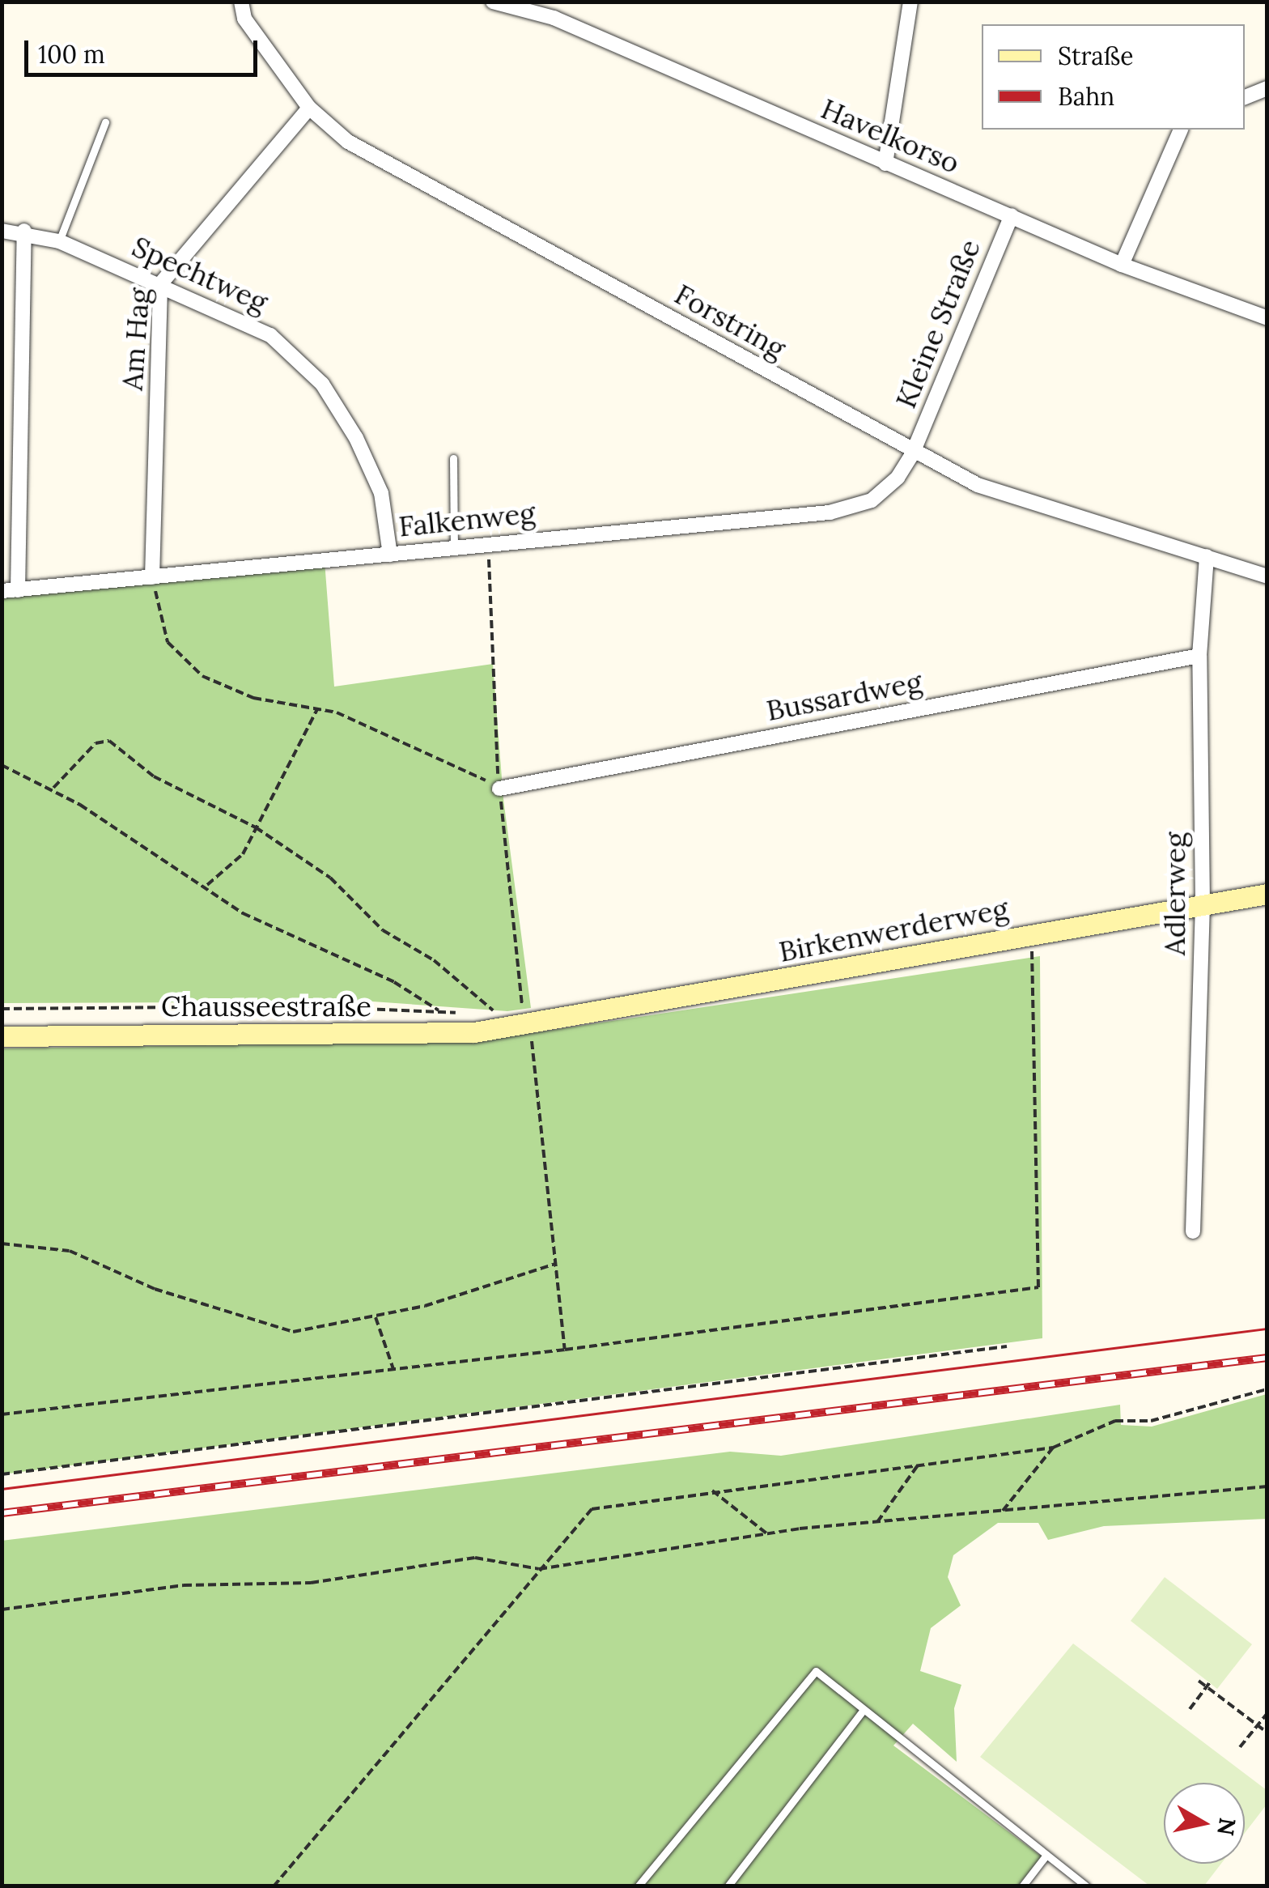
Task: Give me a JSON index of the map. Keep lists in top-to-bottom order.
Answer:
{
  "streets": {
    "street": [
      "Havelkorso",
      "Spechtweg",
      "Forstring",
      "Kleine Straße",
      "Am Hag",
      "Falkenweg",
      "Bussardweg",
      "Adlerweg",
      "Birkenwerderweg",
      "Chausseestraße"
    ]
  },
  "crossings": [
    ["Havelkorso", "Kleine Straße"],
    ["Spechtweg", "Am Hag"],
    ["Spechtweg", "Falkenweg"],
    ["Forstring", "Kleine Straße"],
    ["Forstring", "Am Hag"],
    ["Forstring", "Falkenweg"],
    ["Forstring", "Adlerweg"],
    ["Kleine Straße", "Falkenweg"],
    ["Am Hag", "Falkenweg"],
    ["Bussardweg", "Adlerweg"],
    ["Adlerweg", "Birkenwerderweg"],
    ["Birkenwerderweg", "Chausseestraße"]
  ],
  "legend": ["Straße", "Bahn"],
  "scale_bar": "100 m",
  "north": "right"
}
